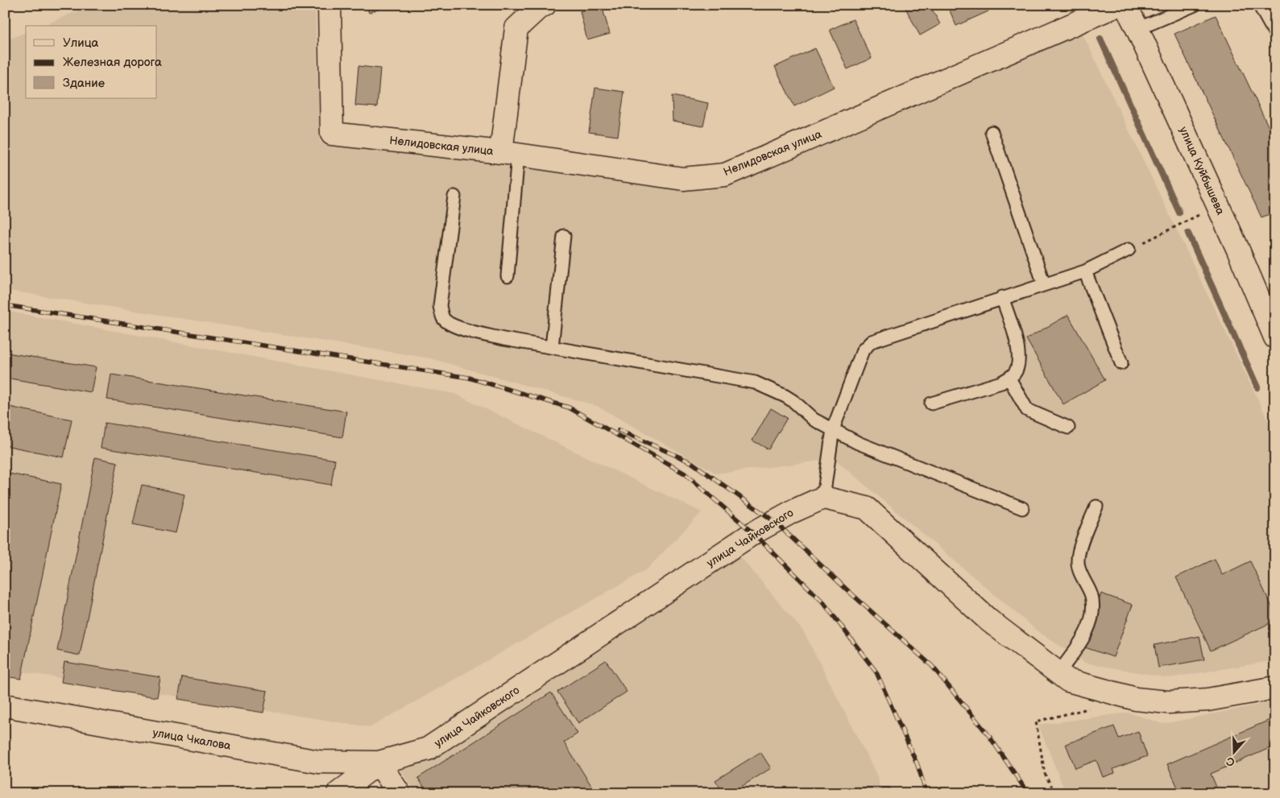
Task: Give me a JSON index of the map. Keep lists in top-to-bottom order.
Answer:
{
  "streets": {
    "street": [
      "Нелидовская улица",
      "улица Куйбышева",
      "улица Чайковского",
      "улица Чкалова"
    ]
  },
  "crossings": [
    ["улица Чайковского", "улица Чкалова"]
  ],
  "legend": ["Улица", "Железная дорога", "Здание"],
  "north": "bottom"
}
